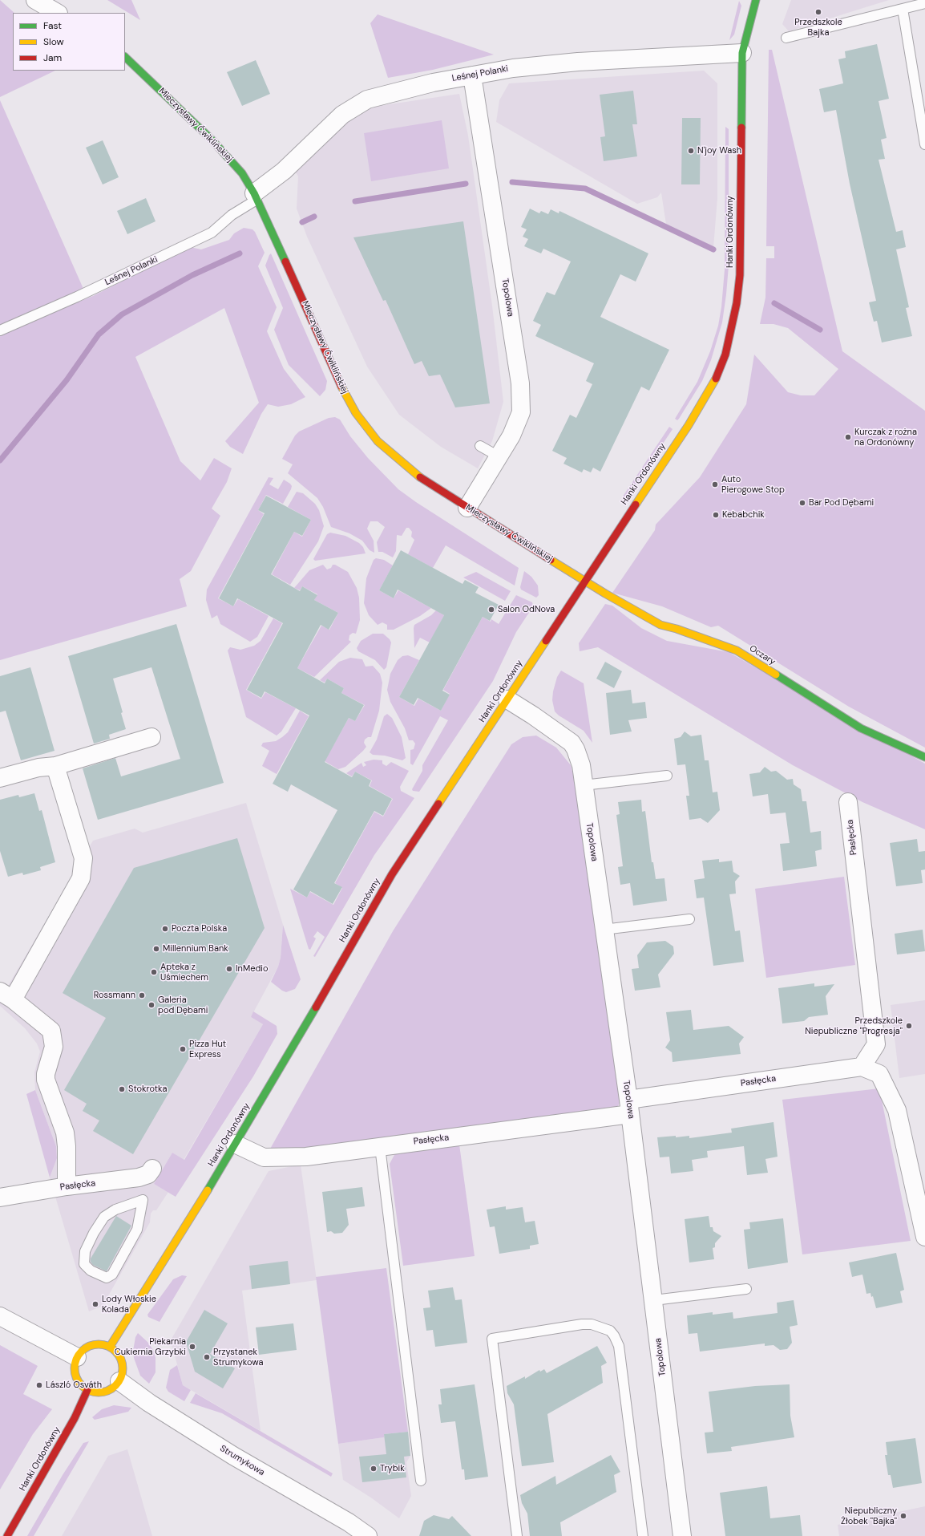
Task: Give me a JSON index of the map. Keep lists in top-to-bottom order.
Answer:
{
  "streets": {
    "street": [
      "Leśnej Polanki",
      "Mieczysławy Ćwiklińskiej",
      "Hanki Ordonówny",
      "Topolowa",
      "Oczary",
      "Pasłęcka",
      "Strumykowa"
    ]
  },
  "crossings": [
    ["Leśnej Polanki", "Mieczysławy Ćwiklińskiej"],
    ["Leśnej Polanki", "Hanki Ordonówny"],
    ["Leśnej Polanki", "Topolowa"],
    ["Mieczysławy Ćwiklińskiej", "Hanki Ordonówny"],
    ["Mieczysławy Ćwiklińskiej", "Topolowa"],
    ["Mieczysławy Ćwiklińskiej", "Oczary"],
    ["Hanki Ordonówny", "Topolowa"],
    ["Hanki Ordonówny", "Oczary"],
    ["Hanki Ordonówny", "Pasłęcka"],
    ["Hanki Ordonówny", "Strumykowa"],
    ["Topolowa", "Pasłęcka"]
  ],
  "places": [
    "Przedszkole Bajka",
    "N'joy Wash",
    "Kurczak z rożna na Ordonówny",
    "Auto Pierogowe Stop",
    "Bar Pod Dębami",
    "Kebabchik",
    "Salon OdNova",
    "Poczta Polska",
    "Millennium Bank",
    "InMedio",
    "Apteka z Uśmiechem",
    "Rossmann",
    "Galeria pod Dębami",
    "Przedszkole Niepubliczne \"Progresja\"",
    "Pizza Hut Express",
    "Stokrotka",
    "Lody Włoskie Kolada",
    "Piekarnia Cukiernia Grzybki",
    "Przystanek Strumykowa",
    "László Osváth",
    "Trybik",
    "Niepubliczny Żłobek \"Bajka\""
  ],
  "legend": ["Fast", "Slow", "Jam"]
}
